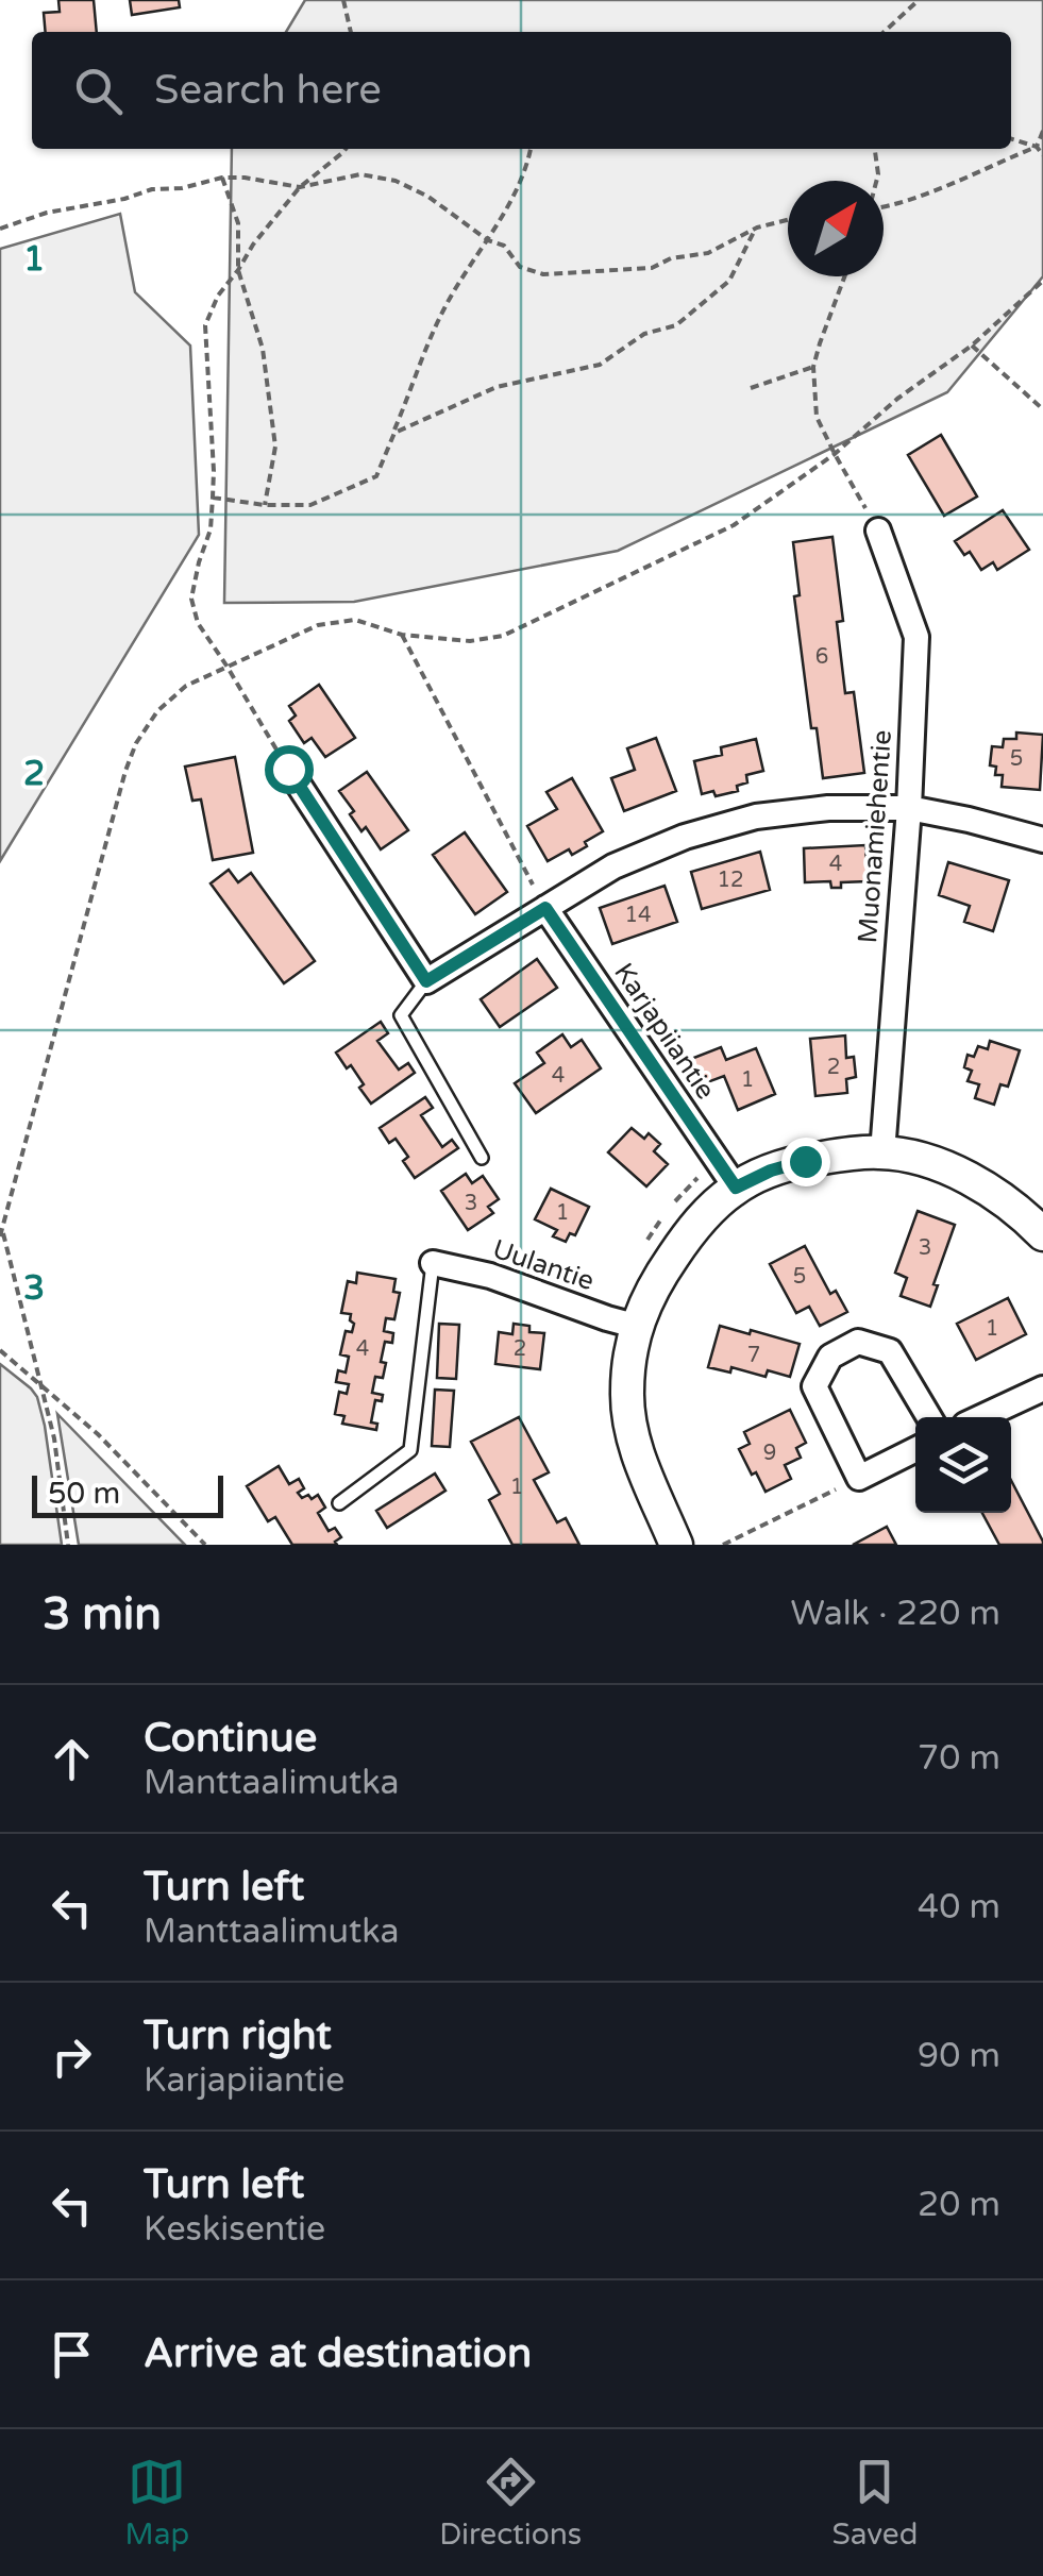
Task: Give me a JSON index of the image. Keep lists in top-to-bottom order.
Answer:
{
  "streets": {
    "street": ["Muonamiehentie", "Karjapiiantie", "Uulantie"]
  },
  "house_numbers": [
    "6",
    "5",
    "4",
    "12",
    "14",
    "2",
    "4",
    "1",
    "3",
    "1",
    "3",
    "5",
    "1",
    "4",
    "2",
    "7",
    "9",
    "1"
  ],
  "scale_bar": "50 m",
  "north": "top right",
  "page": {
    "search": "Search here",
    "scale": "50 m",
    "heading": ["3 min", "Walk · 220 m"],
    "list": [
      ["Continue", "Manttaalimutka", "70 m"],
      ["Turn left", "Manttaalimutka", "40 m"],
      ["Turn right", "Karjapiiantie", "90 m"],
      ["Turn left", "Keskisentie", "20 m"],
      "Arrive at destination"
    ],
    "nav": ["Map", "Directions", "Saved"]
  },
  "grid": {
    "rows": ["1", "2", "3"]
  }
}
